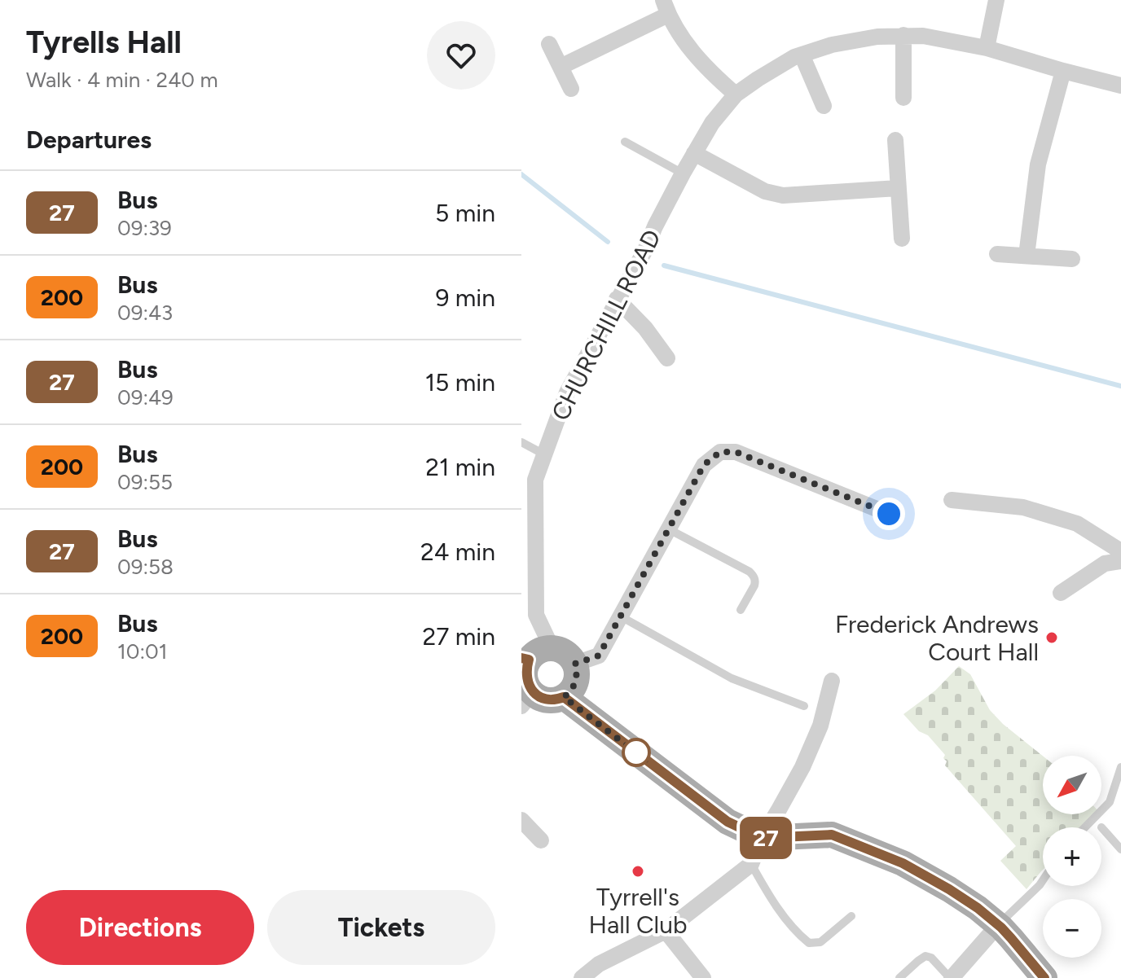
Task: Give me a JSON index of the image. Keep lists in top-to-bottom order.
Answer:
{
  "streets": {
    "street": ["CHURCHILL ROAD"]
  },
  "places": ["Frederick Andrews Court Hall", "Tyrrell's Hall Club"],
  "lines": ["bus line 27"],
  "north": "bottom left",
  "page": {
    "heading": [
      ["Tyrells Hall", "Walk · 4 min · 240 m"],
      "Departures"
    ],
    "on_map": "27",
    "list": [
      {
        "mark": "27",
        "name": "Bus",
        "note": "09:39",
        "value": "5 min"
      },
      {
        "mark": "200",
        "name": "Bus",
        "note": "09:43",
        "value": "9 min"
      },
      {
        "mark": "27",
        "name": "Bus",
        "note": "09:49",
        "value": "15 min"
      },
      {
        "mark": "200",
        "name": "Bus",
        "note": "09:55",
        "value": "21 min"
      },
      {
        "mark": "27",
        "name": "Bus",
        "note": "09:58",
        "value": "24 min"
      },
      {
        "mark": "200",
        "name": "Bus",
        "note": "10:01",
        "value": "27 min"
      }
    ],
    "map_buttons": ["+", "−"],
    "buttons": ["Directions", "Tickets"]
  }
}
